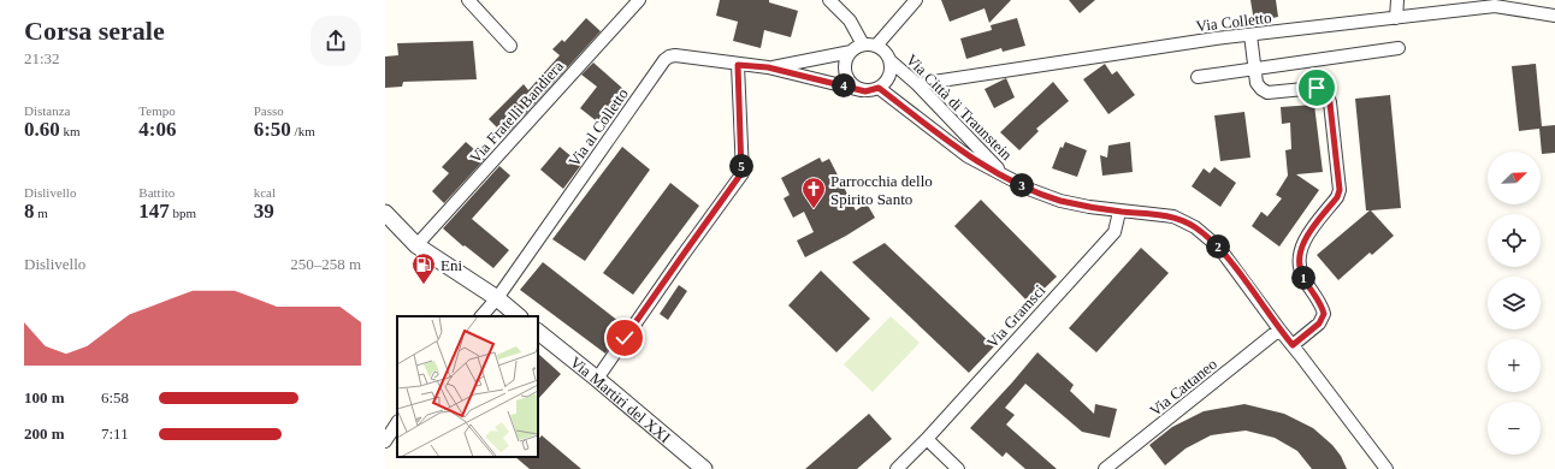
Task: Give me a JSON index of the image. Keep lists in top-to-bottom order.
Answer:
{
  "streets": {
    "street": [
      "Via Colletto",
      "Via Città di Traunstein",
      "Via Fratelli Bandiera",
      "Via al Colletto",
      "Via Gramsci",
      "Via Cattaneo",
      "Via Martiri del XXI"
    ]
  },
  "crossings": [
    ["Via Colletto", "Via Città di Traunstein"],
    ["Via Città di Traunstein", "Via al Colletto"],
    ["Via Città di Traunstein", "Via Gramsci"],
    ["Via Città di Traunstein", "Via Cattaneo"]
  ],
  "places": {
    "church": ["Parrocchia dello Spirito Santo"],
    "fuel station": ["Eni"]
  },
  "north": "top right",
  "page": {
    "heading": ["Corsa serale", "21:32"],
    "pins": [
      "4",
      "5",
      "3",
      "2",
      "1"
    ],
    "stats": [
      ["Distanza", "0.60 km"],
      ["Tempo", "4:06"],
      ["Passo", "6:50 /km"],
      ["Dislivello", "8 m"],
      ["Battito", "147 bpm"],
      ["kcal", "39"]
    ],
    "map_buttons": ["+", "−"],
    "chart": ["Dislivello", "250–258 m"],
    "list": [
      {
        "name": "100 m",
        "note": "6:58"
      },
      {
        "name": "200 m",
        "note": "7:11"
      }
    ]
  }
}
